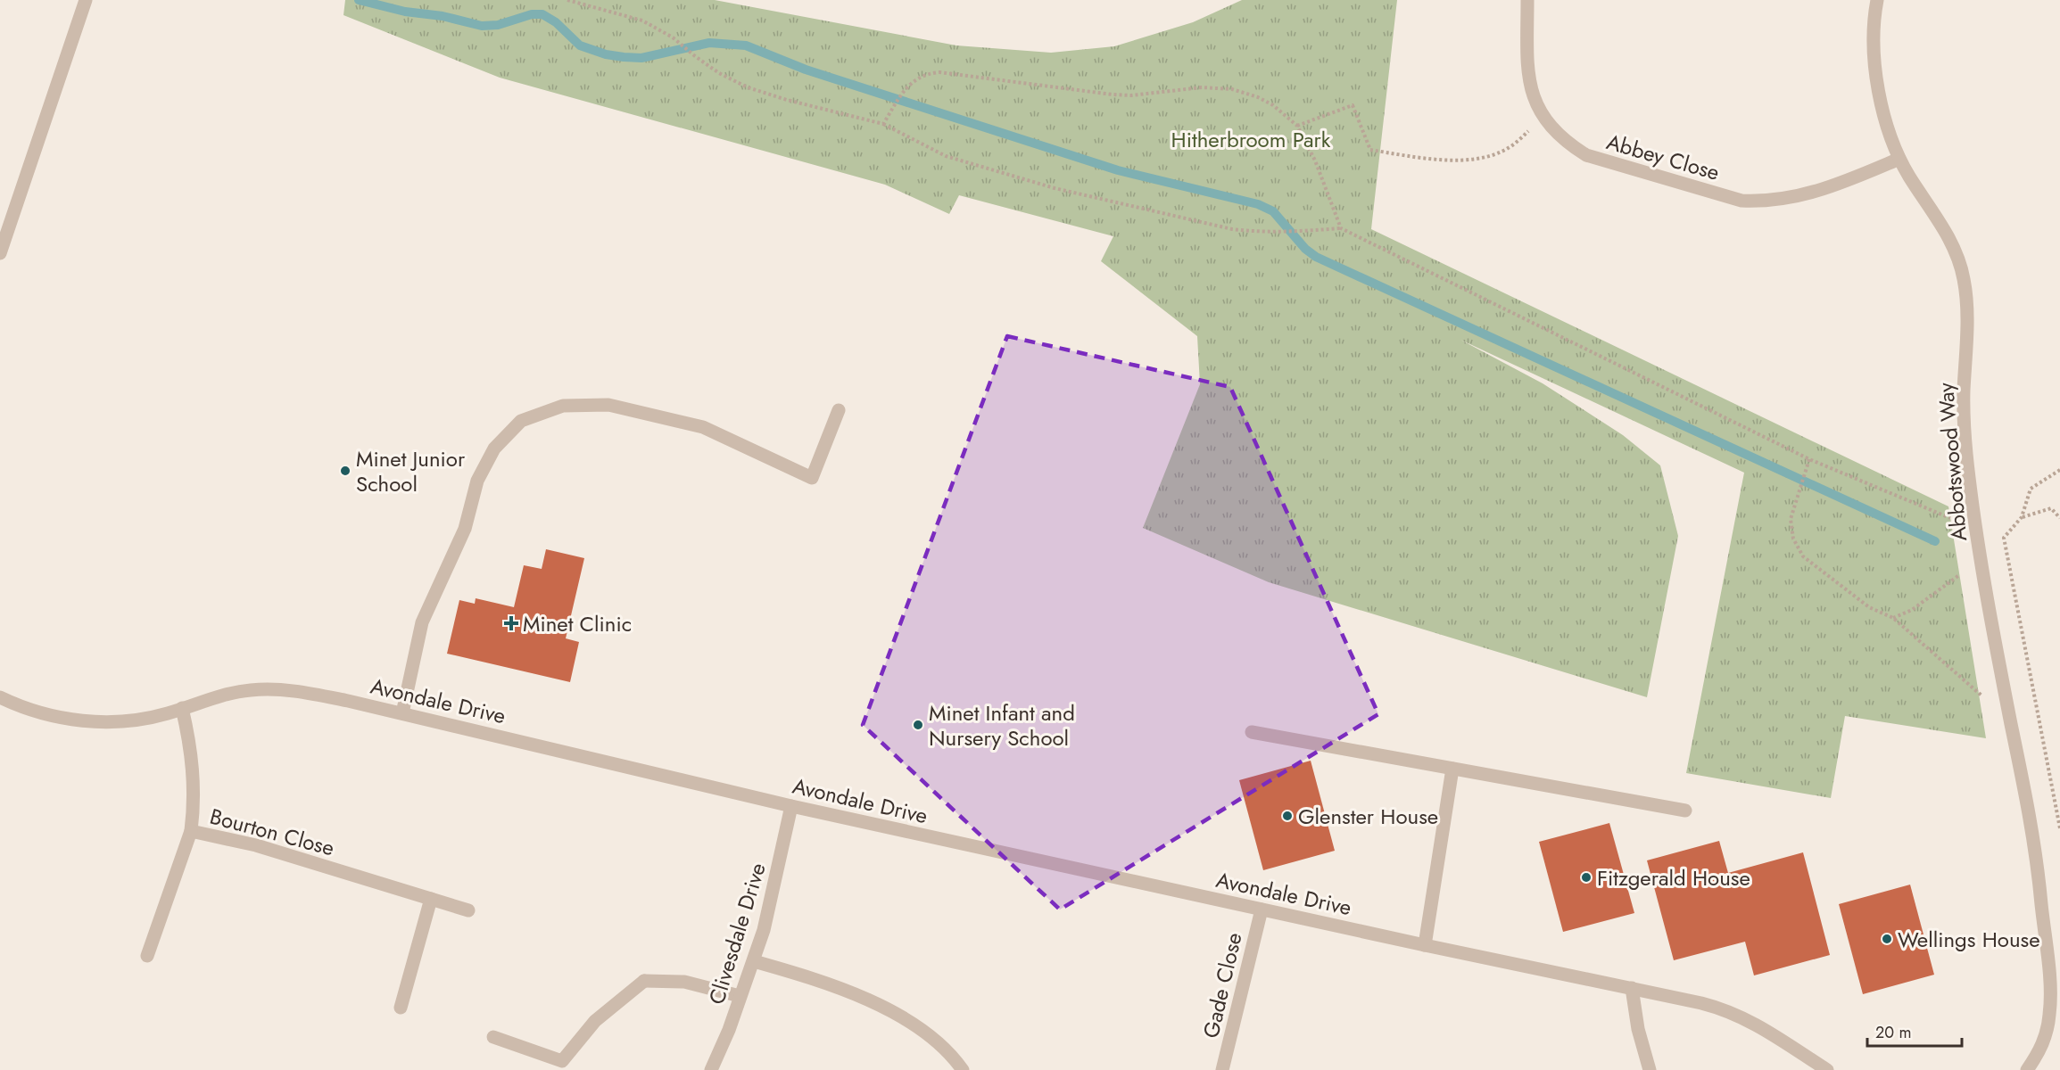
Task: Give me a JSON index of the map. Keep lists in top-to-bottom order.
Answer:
{
  "streets": {
    "street": [
      "Abbey Close",
      "Abbotswood Way",
      "Avondale Drive",
      "Bourton Close",
      "Clivesdale Drive",
      "Gade Close"
    ]
  },
  "crossings": [
    ["Abbey Close", "Abbotswood Way"],
    ["Avondale Drive", "Bourton Close"],
    ["Avondale Drive", "Clivesdale Drive"],
    ["Avondale Drive", "Gade Close"]
  ],
  "parks": ["Hitherbroom Park"],
  "places": {
    "other": [
      "Minet Junior School",
      "Minet Infant and Nursery School",
      "Glenster House",
      "Fitzgerald House",
      "Wellings House"
    ],
    "health": ["Minet Clinic"]
  },
  "scale_bar": "20 m"
}
